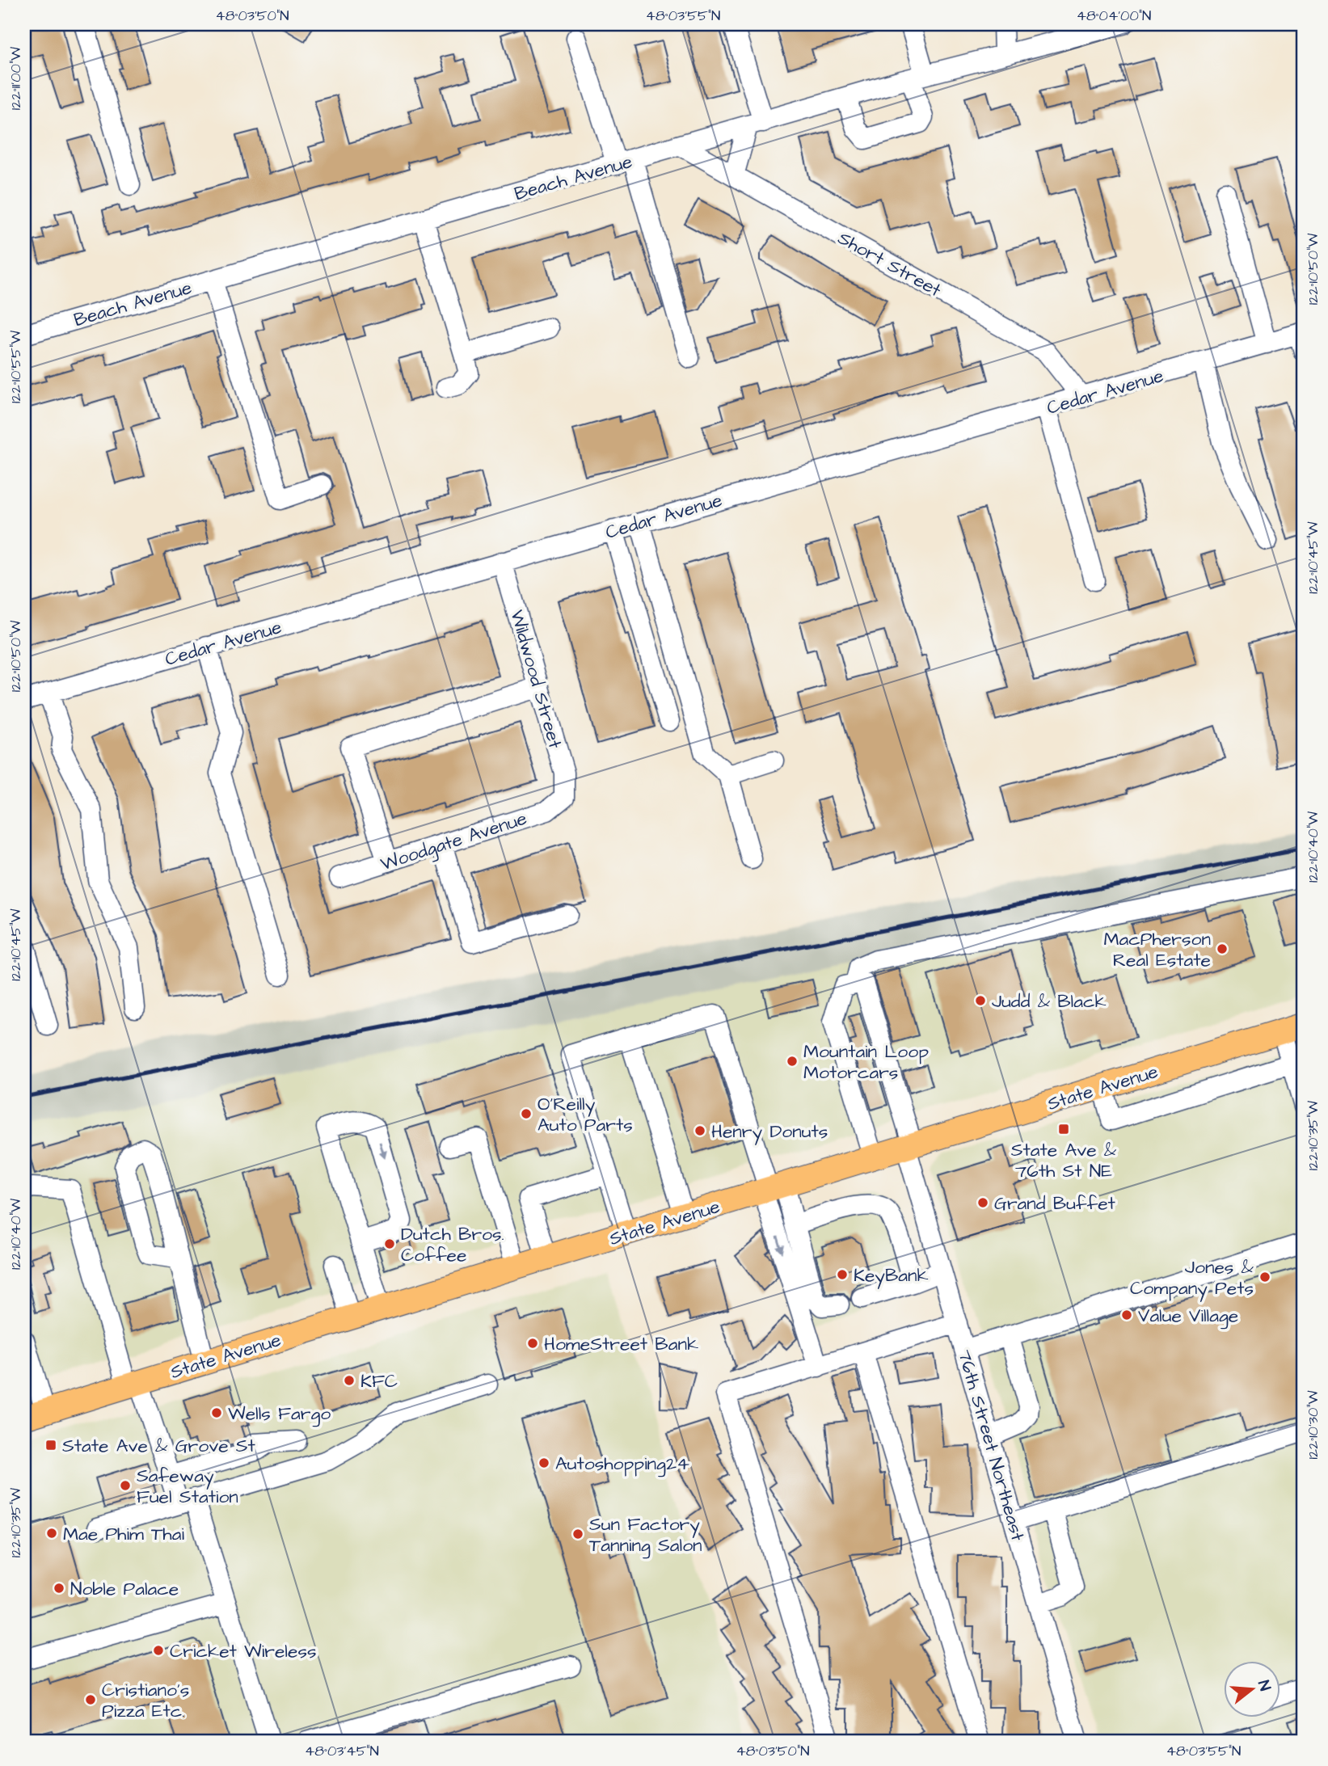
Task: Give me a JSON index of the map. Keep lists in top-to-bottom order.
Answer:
{
  "streets": {
    "main road": ["State Avenue"],
    "street": [
      "Beach Avenue",
      "Short Street",
      "Cedar Avenue",
      "Wildwood Street",
      "Woodgate Avenue",
      "76th Street Northeast"
    ]
  },
  "crossings": [
    ["Beach Avenue", "Short Street"],
    ["Short Street", "Cedar Avenue"],
    ["Cedar Avenue", "Wildwood Street"],
    ["Wildwood Street", "Woodgate Avenue"],
    ["State Avenue", "76th Street Northeast"]
  ],
  "places": {
    "other": [
      "MacPherson Real Estate",
      "Judd & Black",
      "Mountain Loop Motorcars",
      "O'Reilly Auto Parts",
      "Henry Donuts",
      "Grand Buffet",
      "Dutch Bros. Coffee",
      "KeyBank",
      "Jones & Company Pets",
      "Value Village",
      "HomeStreet Bank",
      "KFC",
      "Wells Fargo",
      "Autoshopping24",
      "Safeway Fuel Station",
      "Mae Phim Thai",
      "Sun Factory Tanning Salon",
      "Noble Palace",
      "Cricket Wireless",
      "Cristiano's Pizza Etc."
    ],
    "transit": ["State Ave & 76th St NE", "State Ave & Grove St"]
  },
  "north": "right",
  "coordinates": [
    "48°03'50\"N",
    "48°03'55\"N",
    "48°04'00\"N",
    "122°11'00\"W",
    "122°10'50\"W",
    "122°10'55\"W",
    "122°10'45\"W",
    "122°10'40\"W",
    "122°10'35\"W",
    "122°10'30\"W",
    "48°03'45\"N"
  ]
}
